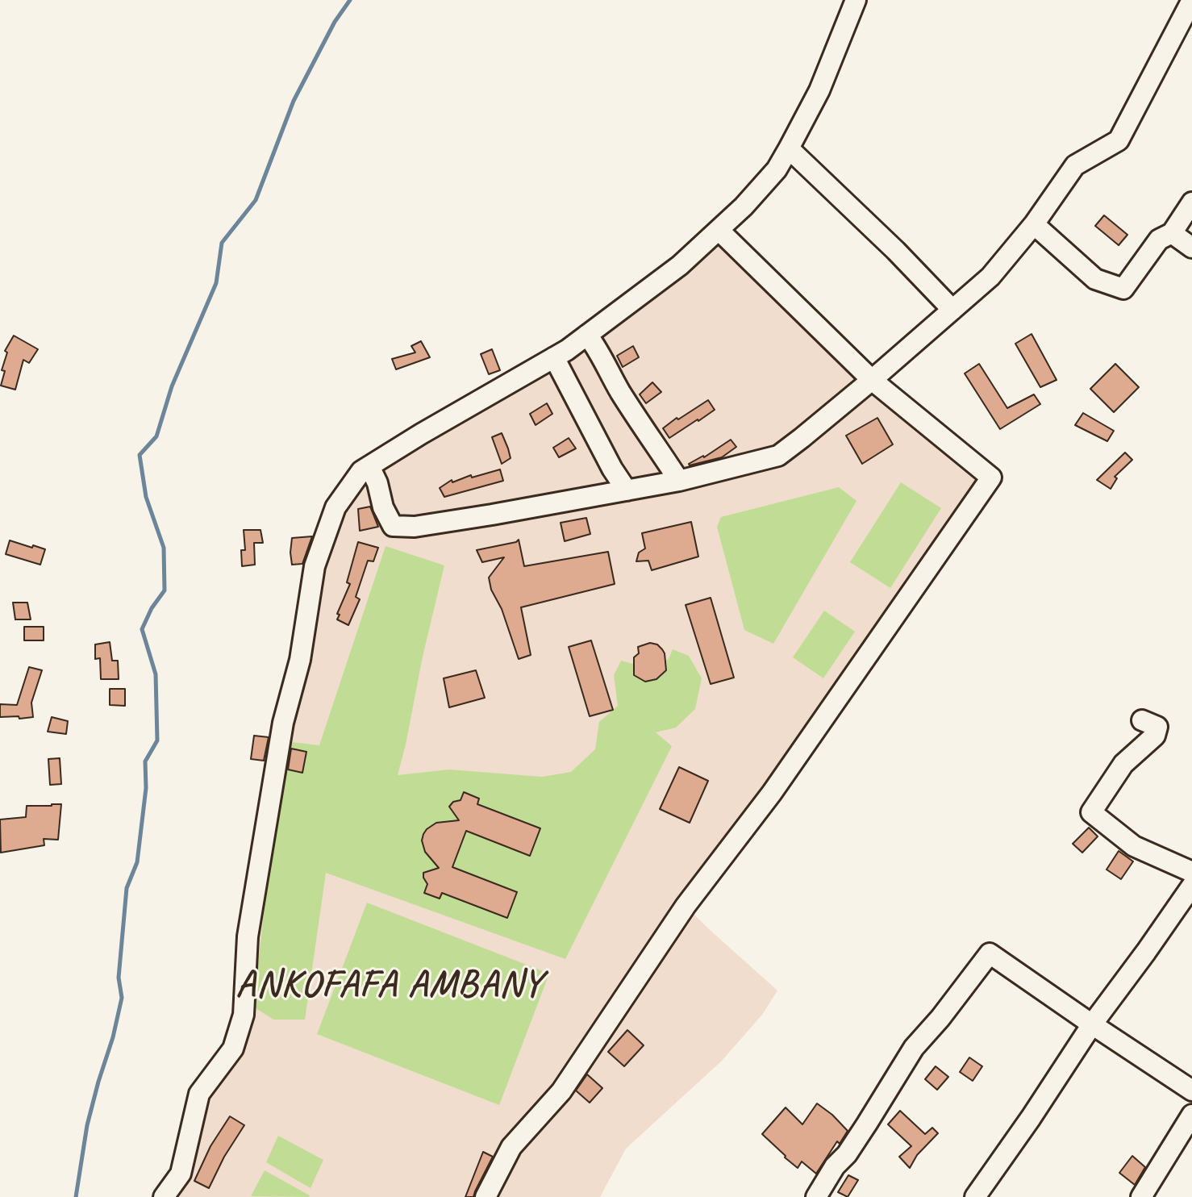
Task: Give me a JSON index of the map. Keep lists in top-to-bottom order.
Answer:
{
  "districts": ["ANKOFAFA AMBANY"]
}
